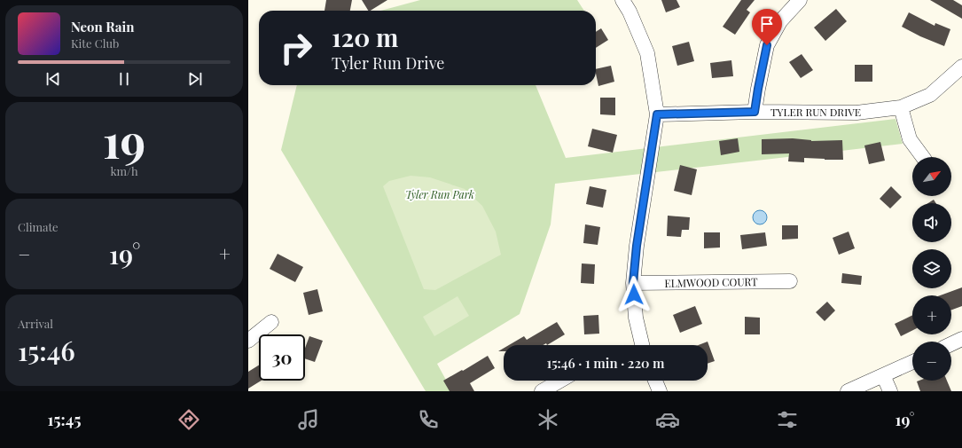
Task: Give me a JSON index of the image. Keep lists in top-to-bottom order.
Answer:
{
  "streets": {
    "street": ["TYLER RUN DRIVE", "ELMWOOD COURT"]
  },
  "parks": ["Tyler Run Park"],
  "north": "top right",
  "page": {
    "turn": ["120 m", "Tyler Run Drive"],
    "song": ["Neon Rain", "Kite Club"],
    "tile": [
      ["19", "km/h"],
      "Climate",
      ["Arrival", "15:46"]
    ],
    "map_buttons": ["+", "−"],
    "heat": ["−", "19°", "+"],
    "limit": "30",
    "trip": "15:46 · 1 min · 220 m",
    "tabs": ["15:45", "19°"]
  }
}
